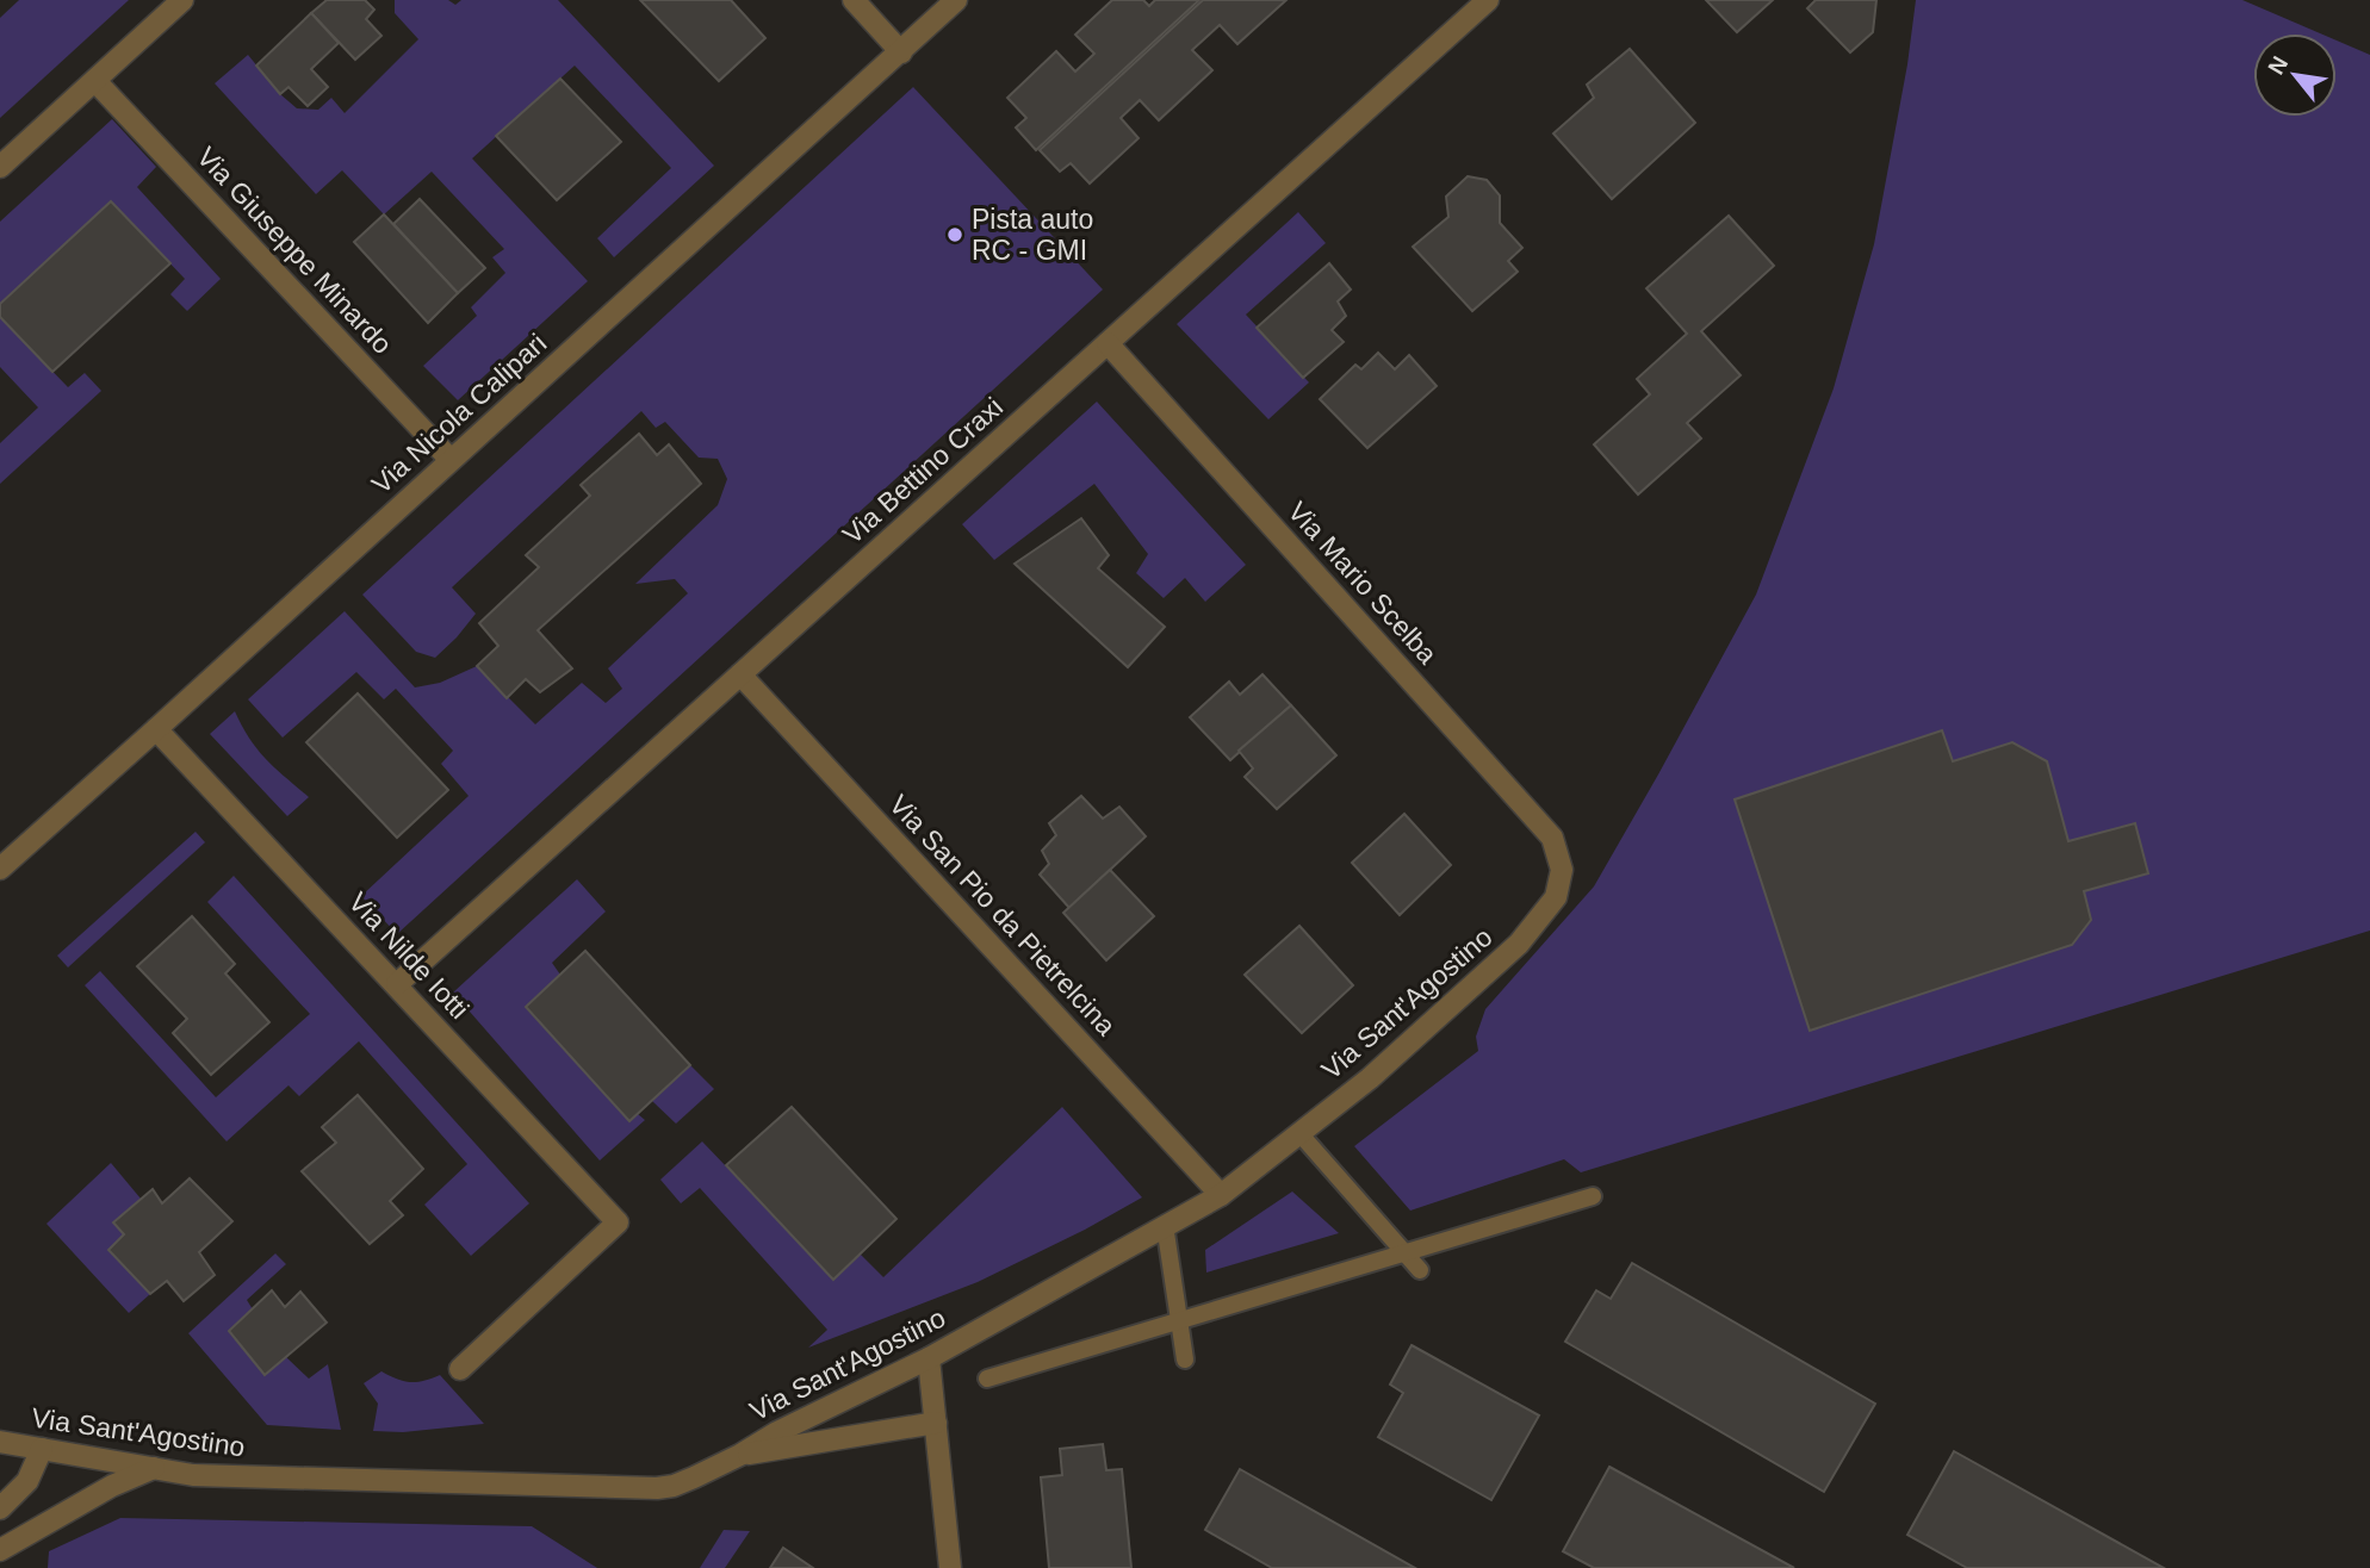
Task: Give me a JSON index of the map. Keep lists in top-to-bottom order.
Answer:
{
  "streets": {
    "street": [
      "Via Giuseppe Minardo",
      "Via Nicola Calipari",
      "Via Bettino Craxi",
      "Via Mario Scelba",
      "Via San Pio da Pietrelcina",
      "Via Nilde Iotti",
      "Via Sant'Agostino"
    ]
  },
  "crossings": [
    ["Via Giuseppe Minardo", "Via Nicola Calipari"],
    ["Via Nicola Calipari", "Via Nilde Iotti"],
    ["Via Bettino Craxi", "Via Mario Scelba"],
    ["Via Bettino Craxi", "Via San Pio da Pietrelcina"],
    ["Via Bettino Craxi", "Via Nilde Iotti"],
    ["Via Mario Scelba", "Via Sant'Agostino"],
    ["Via San Pio da Pietrelcina", "Via Sant'Agostino"]
  ],
  "places": ["Pista auto RC - GMI"],
  "north": "top left"
}
